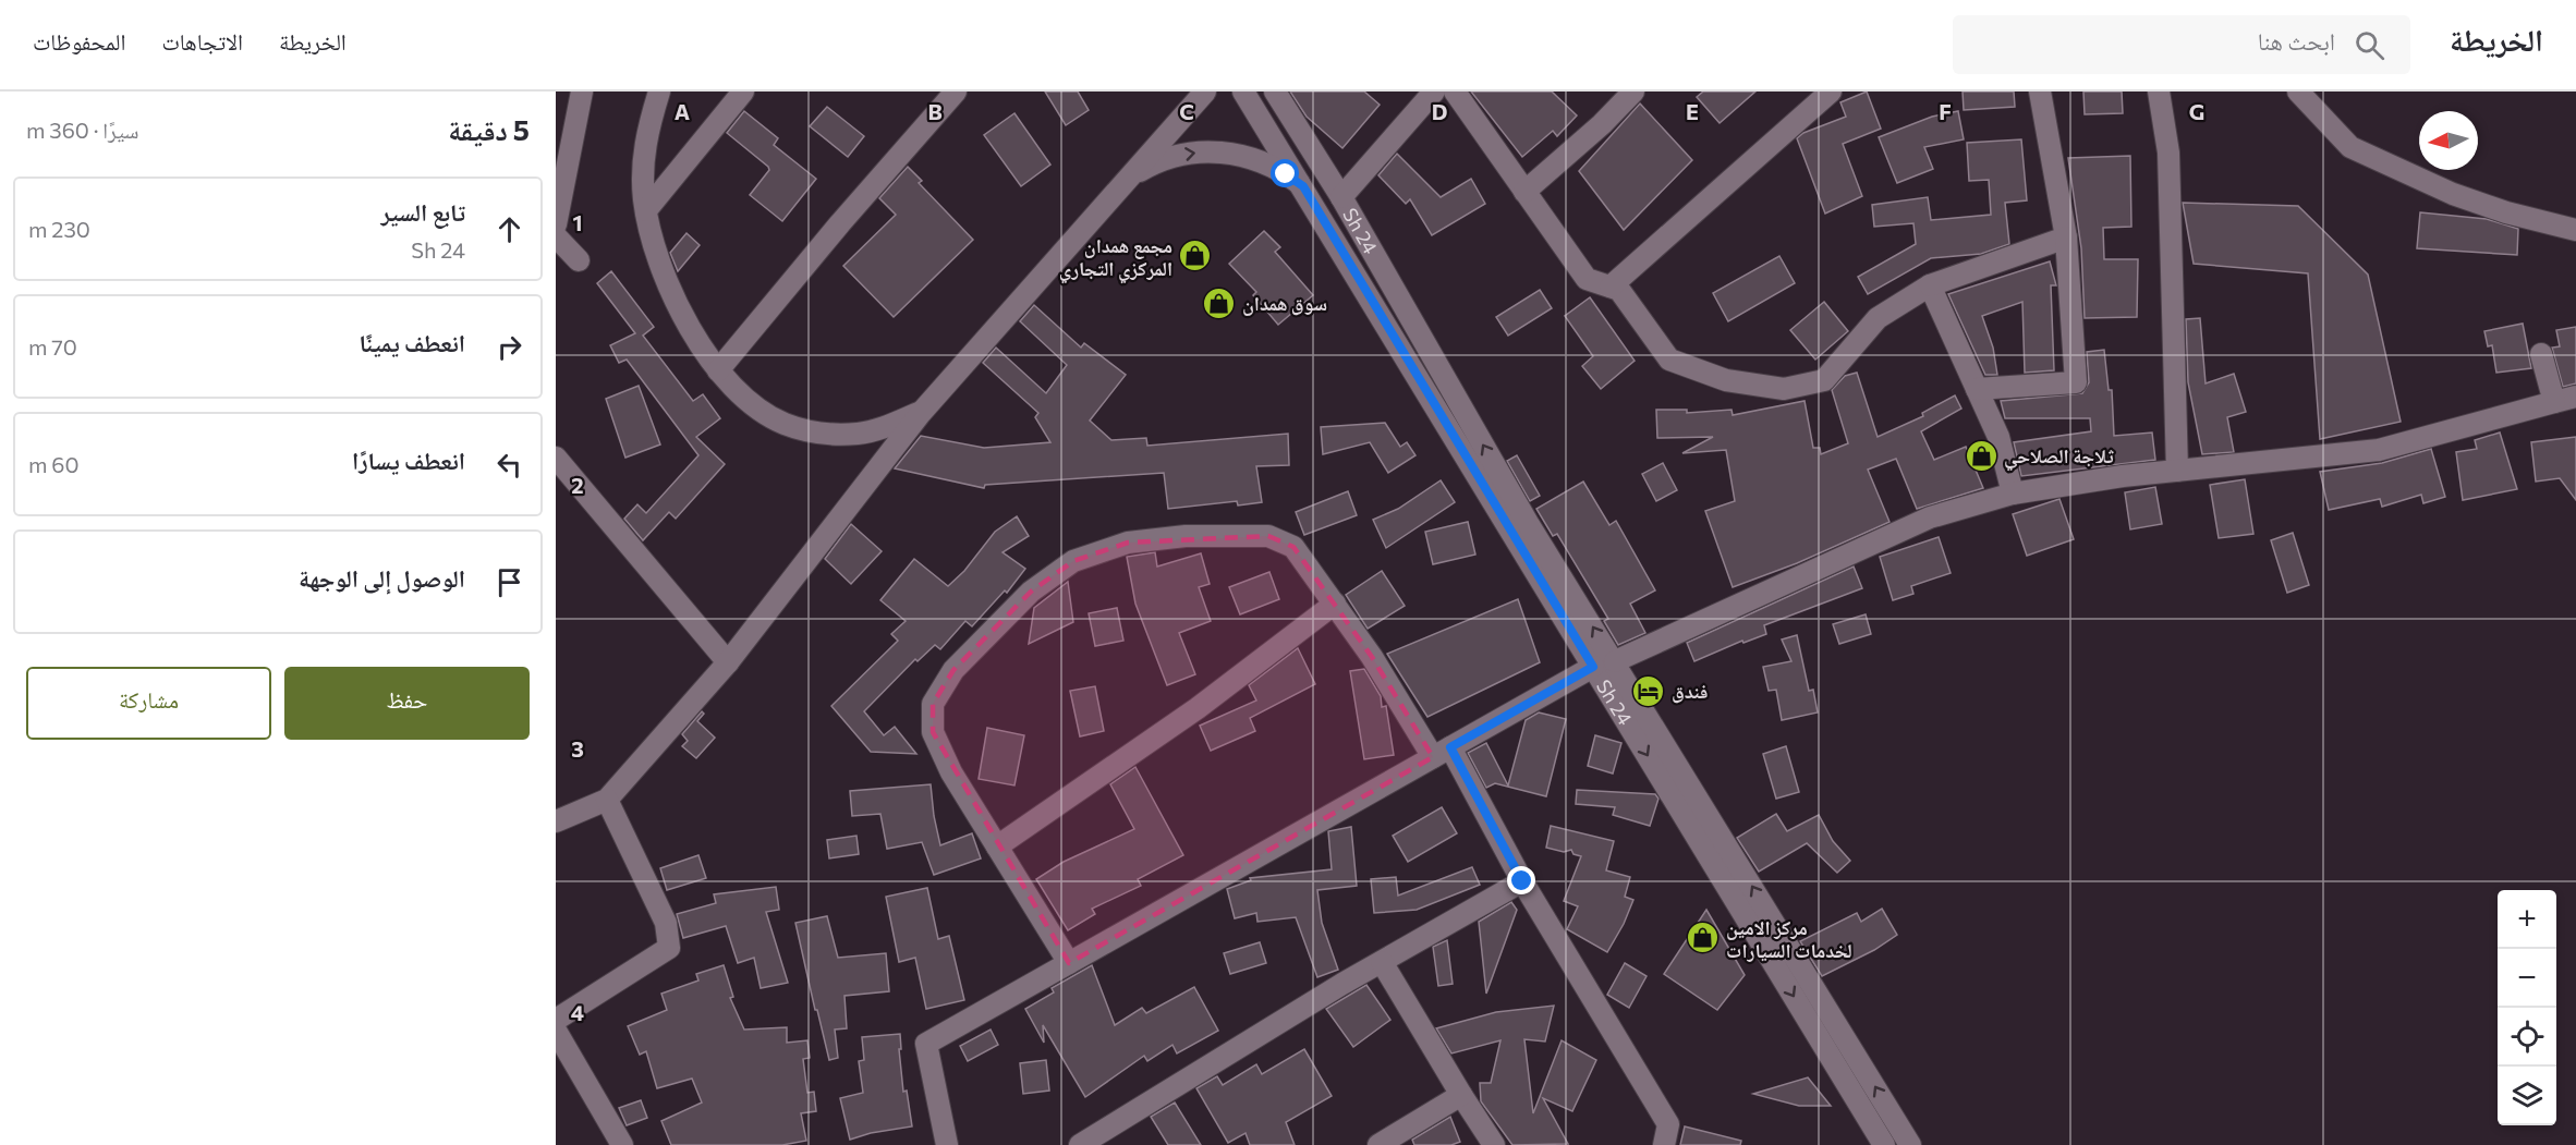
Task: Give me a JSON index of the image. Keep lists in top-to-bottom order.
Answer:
{
  "streets": {
    "street": ["Sh 24"]
  },
  "places": {
    "shop": [
      "مجمع همدان المركزي التجاري",
      "سوق همدان",
      "ثلاجة الصلاحي",
      "مركز الامين لخدمات السيارات"
    ],
    "hotel": ["فندق"]
  },
  "north": "left",
  "page": {
    "header": "الخريطة",
    "search": "ابحث هنا",
    "nav": ["الخريطة", "الاتجاهات", "المحفوظات"],
    "heading": ["5 دقيقة", "سيرًا · 360 m"],
    "list": [
      ["تابع السير", "Sh 24", "230 m"],
      ["انعطف يمينًا", "70 m"],
      ["انعطف يسارًا", "60 m"],
      "الوصول إلى الوجهة"
    ],
    "buttons": ["حفظ", "مشاركة"],
    "map_buttons": ["+", "−"]
  },
  "grid": {
    "columns": [
      "A",
      "B",
      "C",
      "D",
      "E",
      "F",
      "G"
    ],
    "rows": [
      "1",
      "2",
      "3",
      "4"
    ]
  }
}
